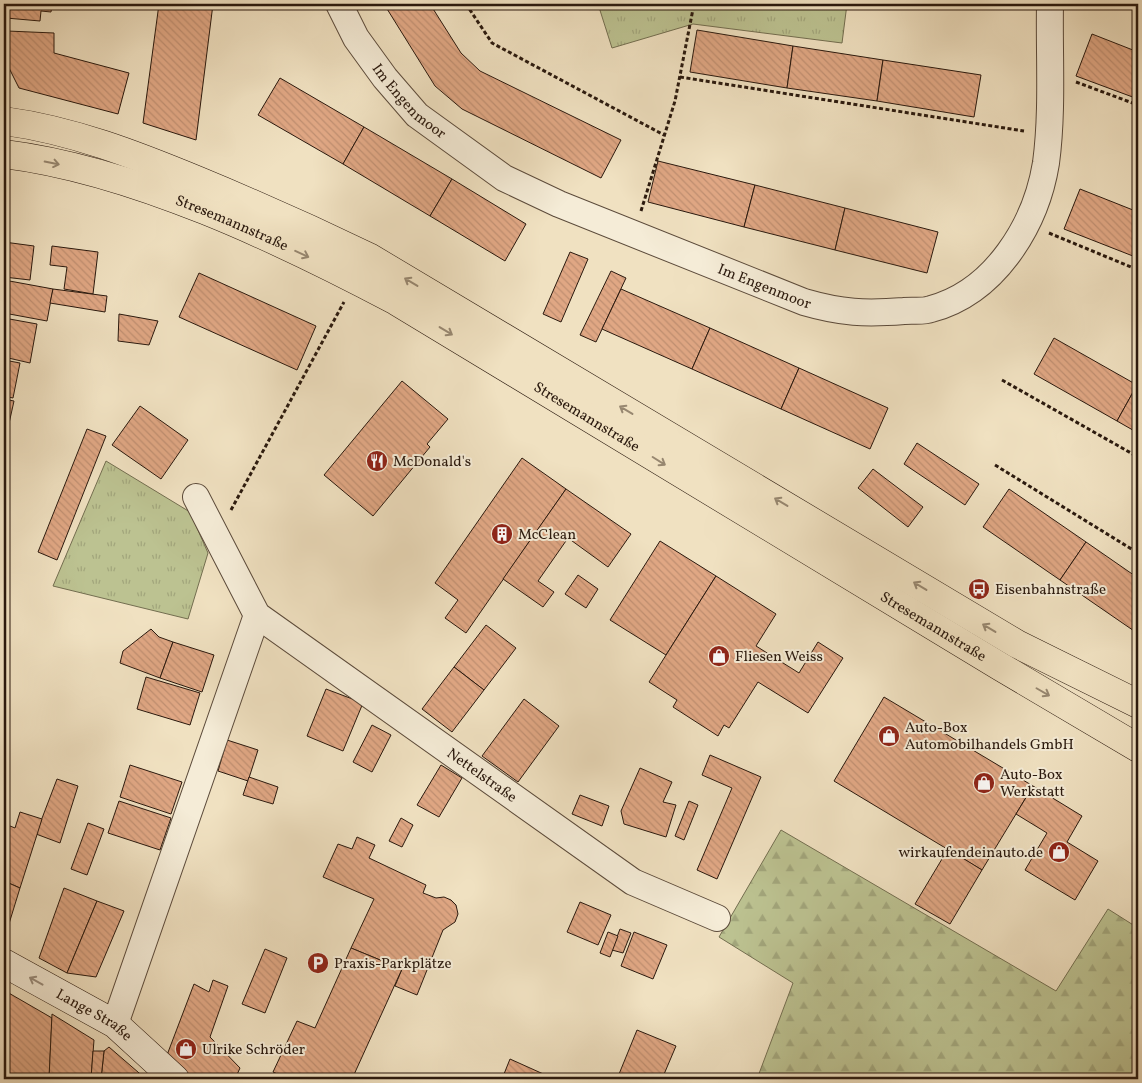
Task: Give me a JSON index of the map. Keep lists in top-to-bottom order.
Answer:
{
  "streets": {
    "main road": ["Stresemannstraße"],
    "street": ["Im Engenmoor", "Nettelstraße", "Lange Straße"]
  },
  "one_way": ["Lange Straße"],
  "places": {
    "restaurant": ["McDonald's"],
    "building": ["McClean"],
    "bus stop": ["Eisenbahnstraße"],
    "shop": [
      "Fliesen Weiss",
      "Auto-Box Automobilhandels GmbH",
      "Auto-Box Werkstatt",
      "wirkaufendeinauto.de",
      "Ulrike Schröder"
    ],
    "parking": ["Praxis-Parkplätze"]
  }
}
